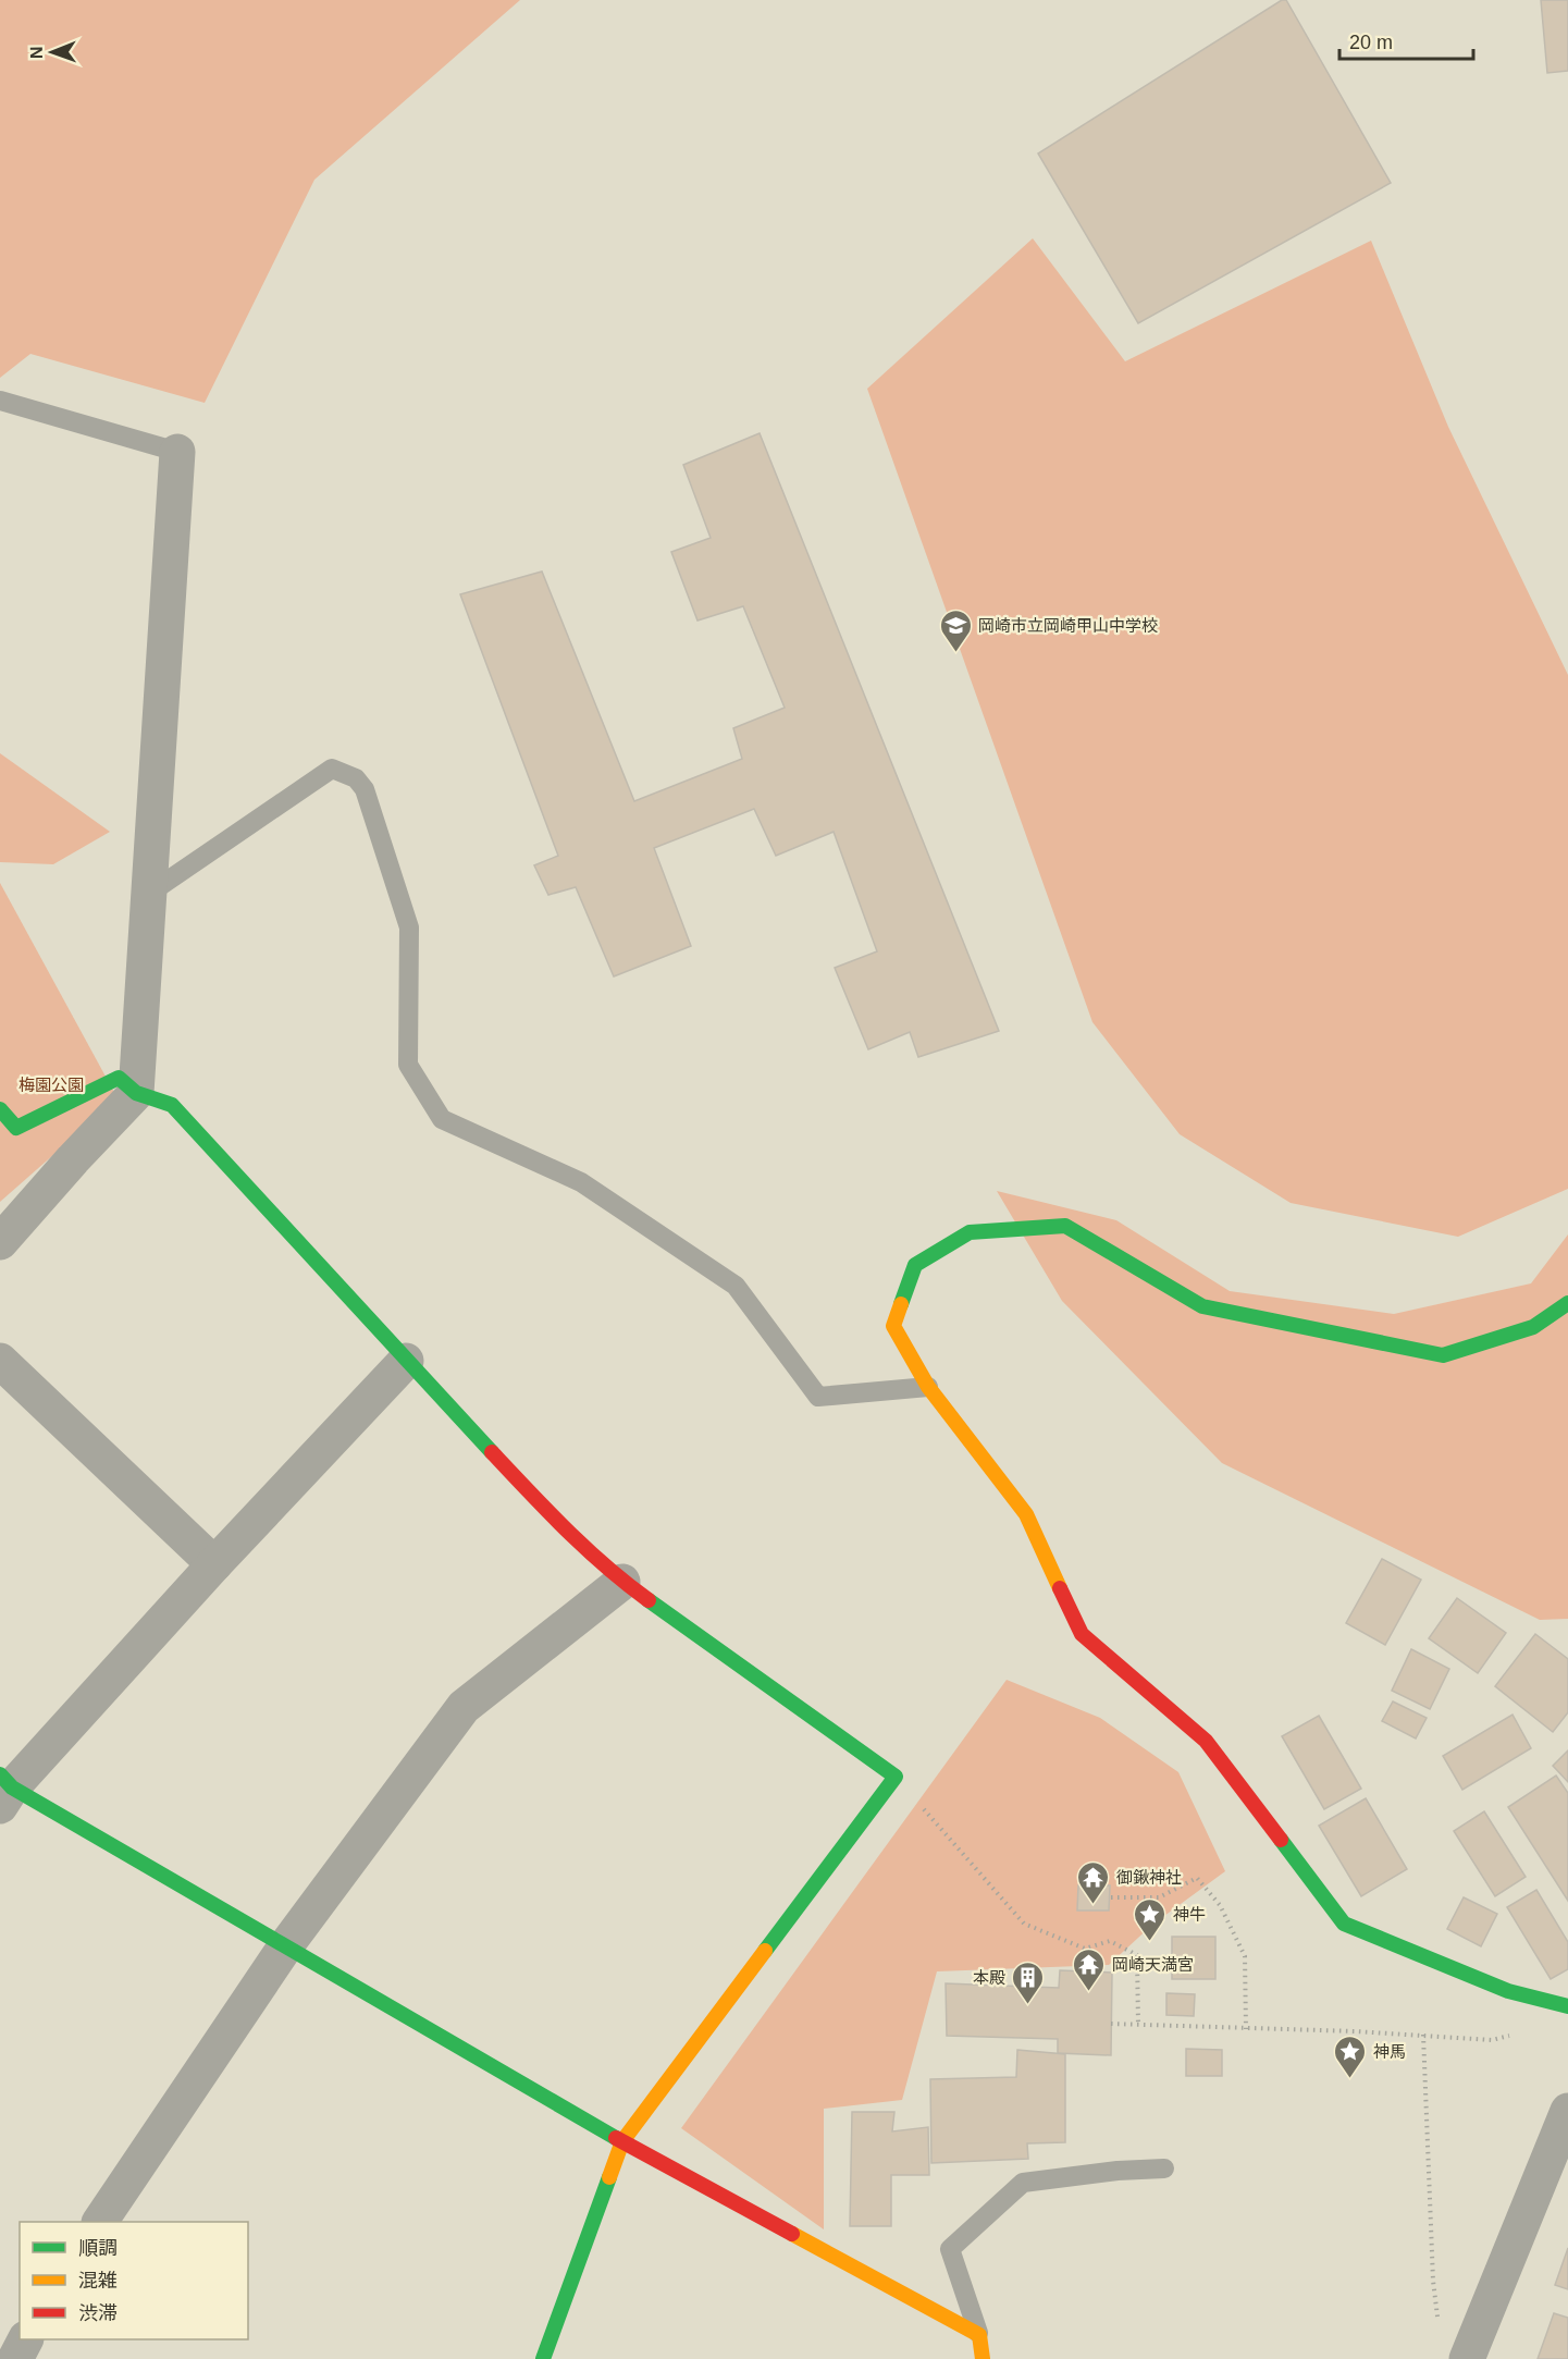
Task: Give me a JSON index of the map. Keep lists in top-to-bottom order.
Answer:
{
  "parks": ["梅園公園"],
  "places": {
    "school or university": ["岡崎市立岡崎甲山中学校"],
    "temple": ["御鍬神社", "岡崎天満宮"],
    "place": ["神牛", "神馬"],
    "building": ["本殿"]
  },
  "legend": ["順調", "混雑", "渋滞"],
  "scale_bar": "20 m",
  "north": "left"
}
